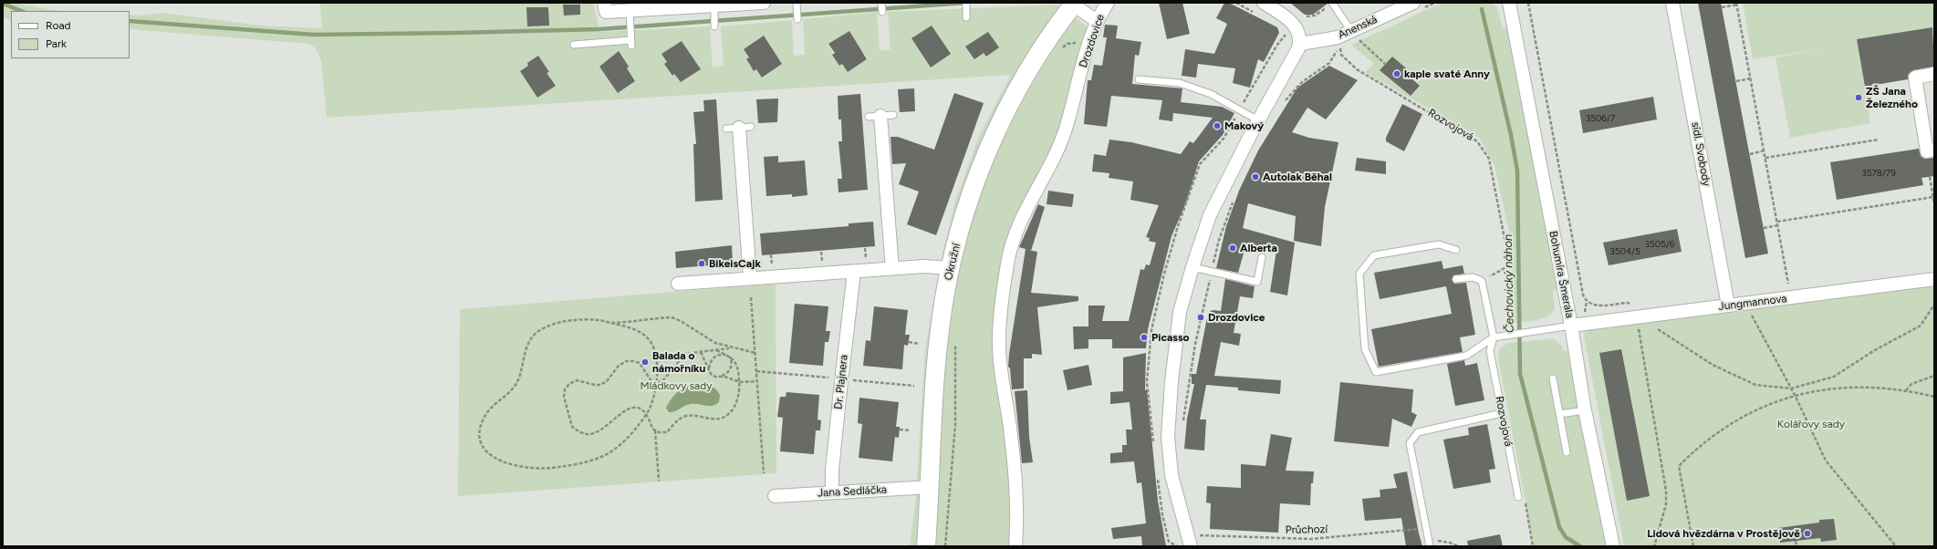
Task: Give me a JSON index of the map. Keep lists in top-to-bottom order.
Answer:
{
  "streets": {
    "street": [
      "Anenská",
      "Drozdovice",
      "sídl. Svobody",
      "Okružní",
      "Bohumíra Šmerala",
      "Jungmannova",
      "Dr. Plajnera",
      "Jana Sedláčka"
    ],
    "lane": ["Rozvojová"],
    "path": ["Průchozí"]
  },
  "crossings": [
    ["Anenská", "Rozvojová"],
    ["sídl. Svobody", "Jungmannova"],
    ["Okružní", "Jana Sedláčka"],
    ["Bohumíra Šmerala", "Jungmannova"],
    ["Dr. Plajnera", "Jana Sedláčka"]
  ],
  "water": ["Čechovický náhon"],
  "parks": ["Mládkovy sady", "Kolářovy sady"],
  "places": [
    "kaple svaté Anny",
    "ZŠ Jana Železného",
    "Makový",
    "Autolak Běhal",
    "Alberta",
    "BikeisCajk",
    "Drozdovice",
    "Picasso",
    "Balada o námořníku",
    "Lidová hvězdárna v Prostějově"
  ],
  "house_numbers": [
    "3506/7",
    "3578/79",
    "3505/6",
    "3504/5"
  ],
  "legend": ["Road", "Park"]
}
